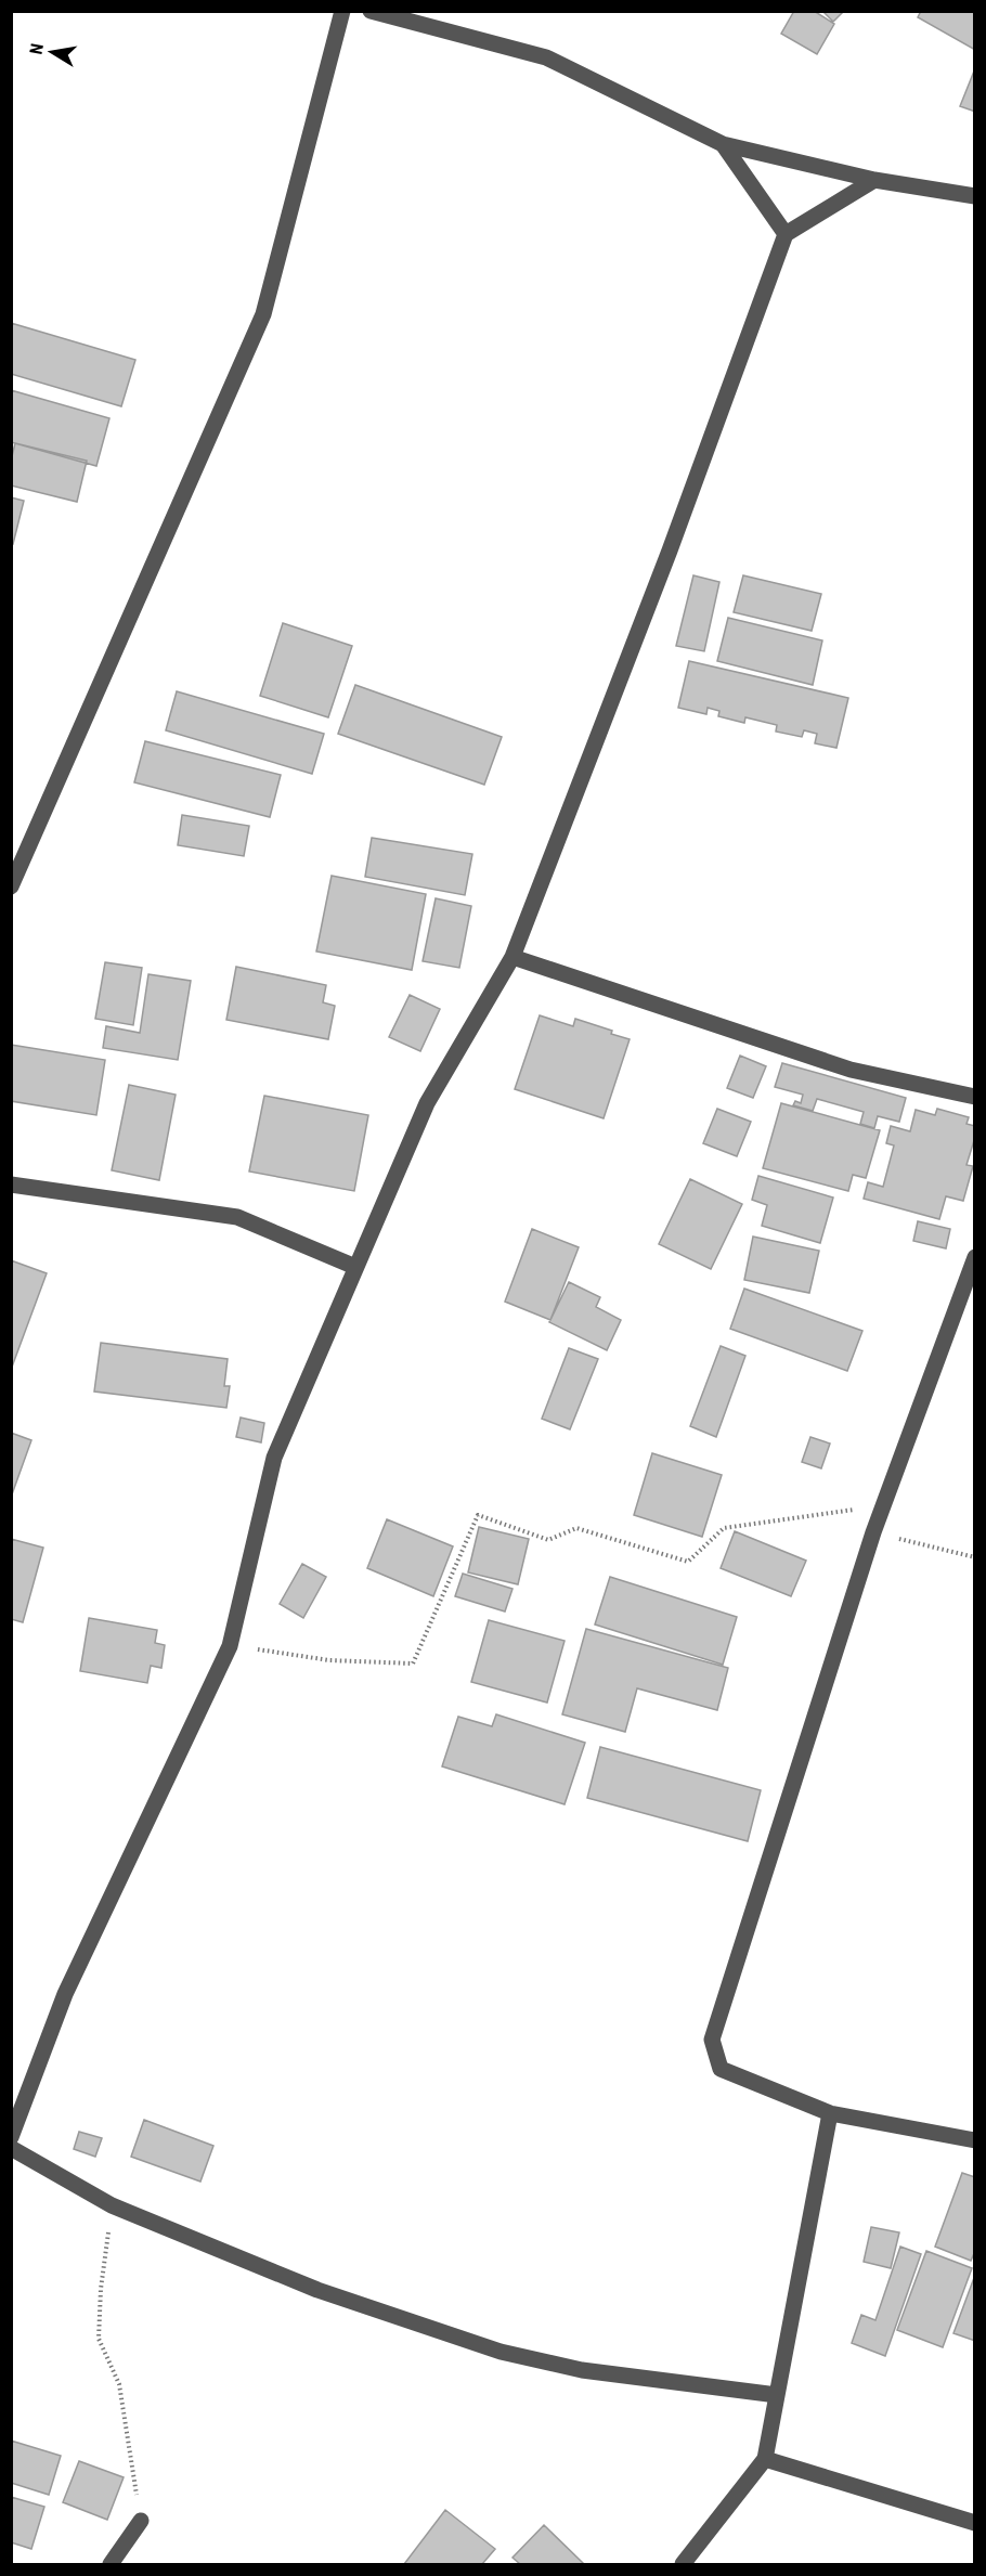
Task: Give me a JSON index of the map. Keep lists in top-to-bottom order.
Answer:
{
  "north": "left"
}
